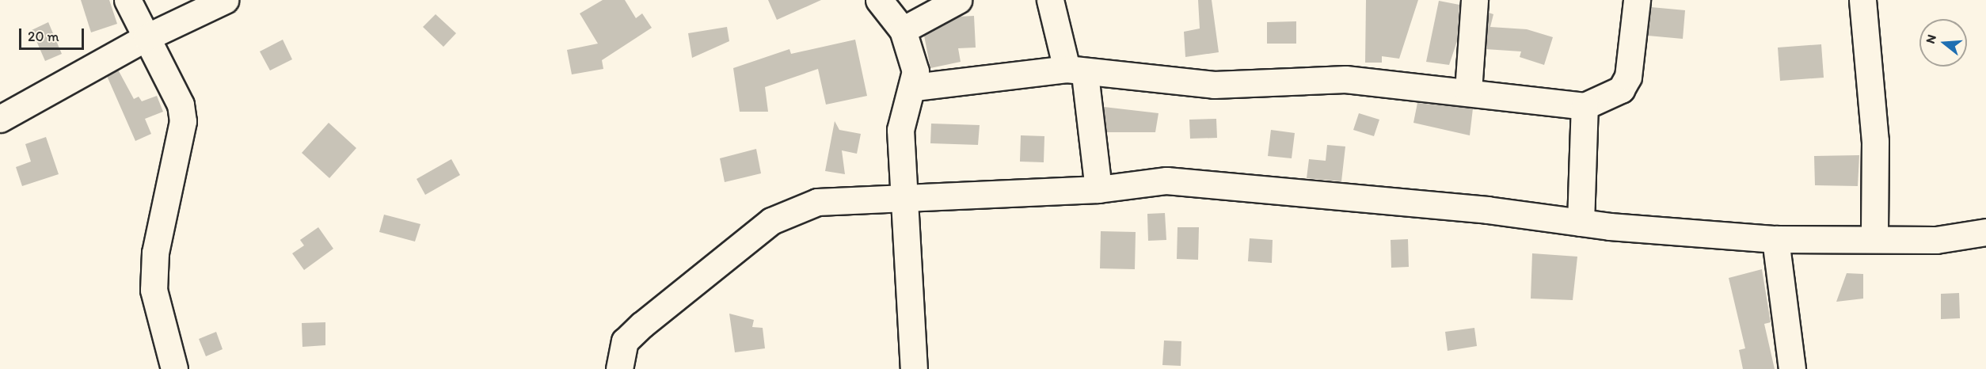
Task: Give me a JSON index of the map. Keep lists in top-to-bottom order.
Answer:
{
  "scale_bar": "20 m",
  "north": "left"
}
